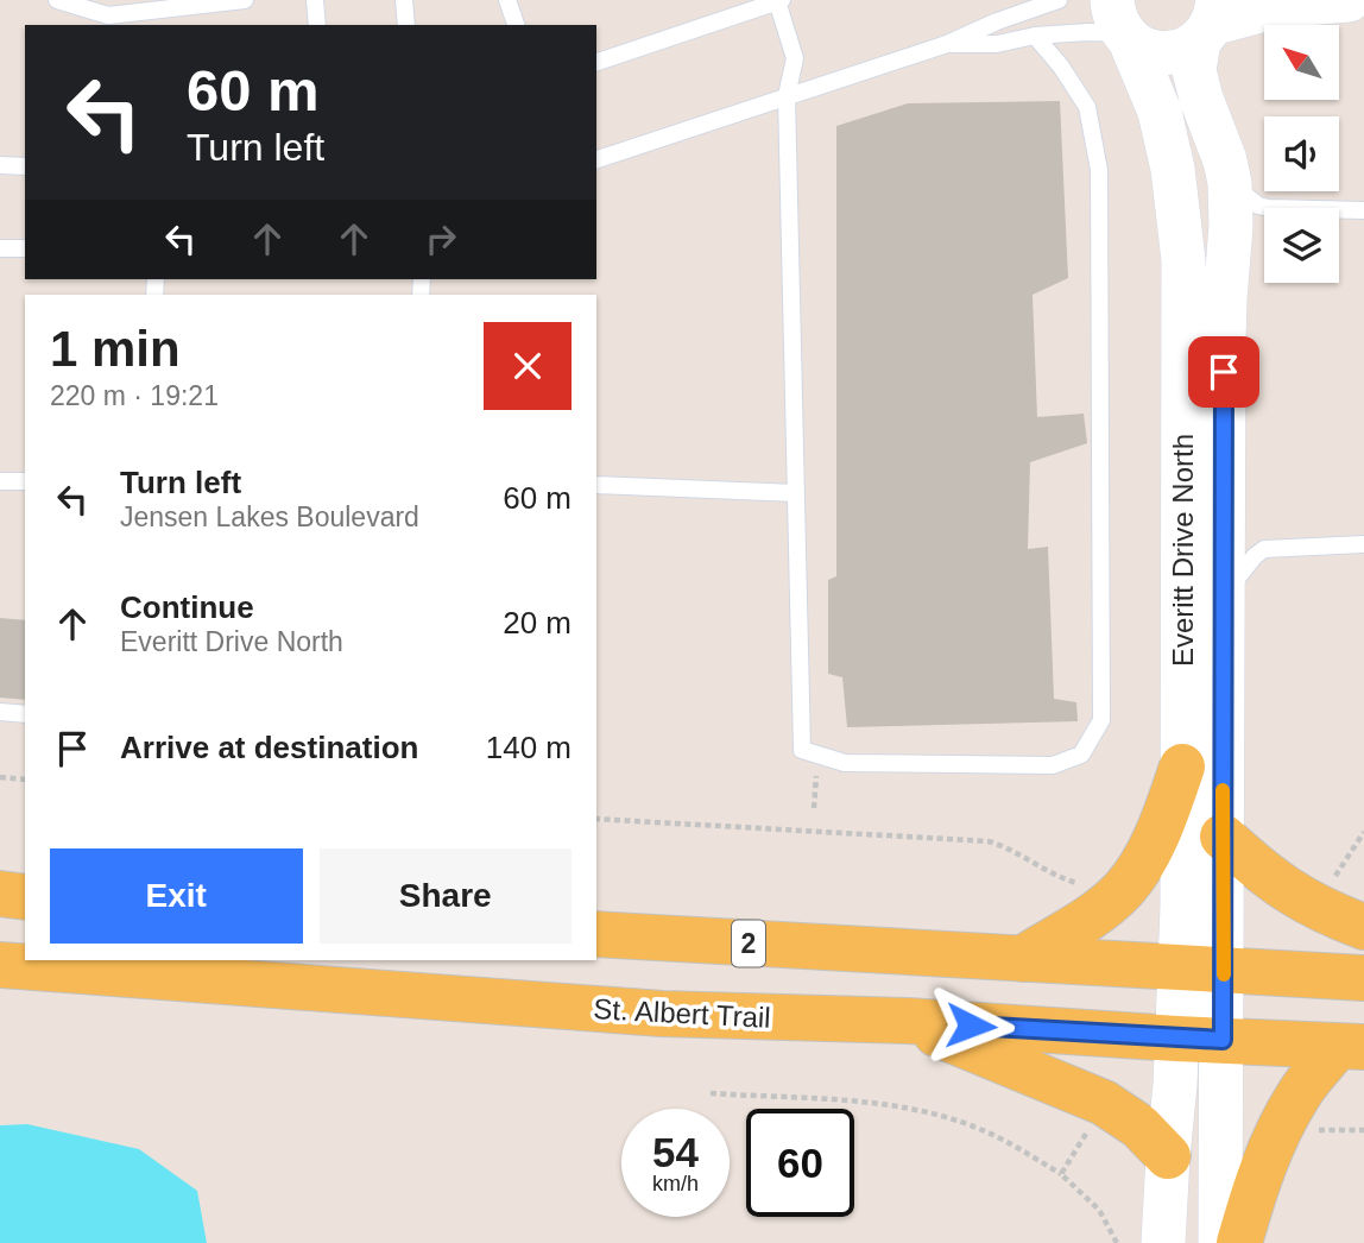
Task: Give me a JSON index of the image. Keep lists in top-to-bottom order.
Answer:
{
  "streets": {
    "main road": ["2", "St. Albert Trail"],
    "street": ["Everitt Drive North"]
  },
  "crossings": [
    ["Everitt Drive North", "2"]
  ],
  "north": "top left",
  "page": {
    "turn": ["60 m", "Turn left"],
    "heading": ["1 min", "220 m · 19:21"],
    "list": [
      {
        "name": "Turn left",
        "note": "Jensen Lakes Boulevard",
        "value": "60 m"
      },
      {
        "name": "Continue",
        "note": "Everitt Drive North",
        "value": "20 m"
      },
      {
        "name": "Arrive at destination",
        "value": "140 m"
      }
    ],
    "buttons": ["Exit", "Share"],
    "speed": "54 km/h",
    "limit": "60"
  }
}
